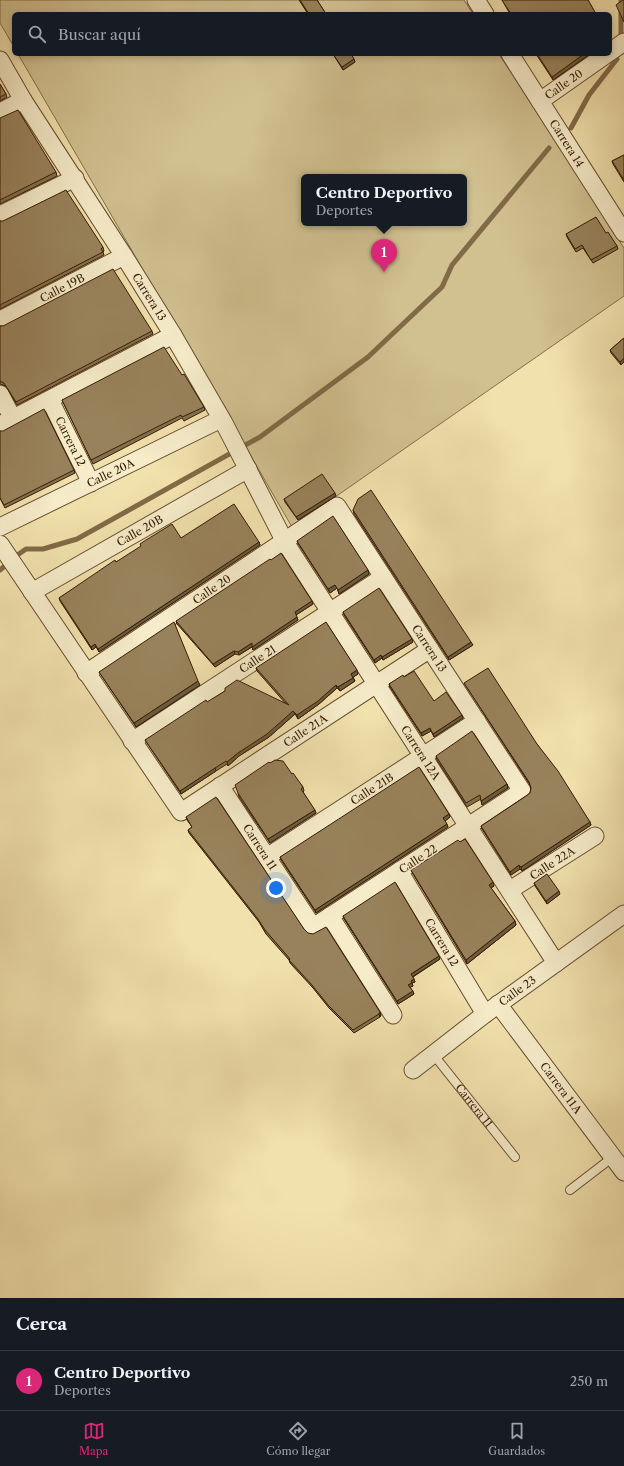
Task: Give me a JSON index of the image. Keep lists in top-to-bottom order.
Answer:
{
  "streets": {
    "street": [
      "Calle 20",
      "Carrera 14",
      "Calle 19B",
      "Carrera 13",
      "Carrera 12",
      "Calle 20A",
      "Calle 20B",
      "Calle 21",
      "Calle 21A",
      "Carrera 12A",
      "Calle 21B",
      "Carrera 11",
      "Calle 22",
      "Calle 22A",
      "Calle 23",
      "Carrera 11A"
    ]
  },
  "crossings": [
    ["Calle 20", "Carrera 14"],
    ["Calle 20", "Carrera 13"],
    ["Calle 20", "Carrera 12A"],
    ["Calle 19B", "Carrera 13"],
    ["Carrera 13", "Calle 20A"],
    ["Carrera 13", "Calle 20B"],
    ["Carrera 13", "Calle 21"],
    ["Carrera 13", "Calle 21A"],
    ["Carrera 13", "Carrera 12A"],
    ["Carrera 13", "Calle 21B"],
    ["Carrera 13", "Calle 22"],
    ["Carrera 12", "Calle 20A"],
    ["Carrera 12", "Calle 22"],
    ["Carrera 12", "Calle 23"],
    ["Carrera 12", "Carrera 11A"],
    ["Calle 21", "Calle 21A"],
    ["Calle 21", "Carrera 12A"],
    ["Calle 21A", "Carrera 12A"],
    ["Calle 21A", "Carrera 11"],
    ["Carrera 12A", "Calle 21B"],
    ["Carrera 12A", "Calle 22"],
    ["Carrera 12A", "Calle 22A"],
    ["Carrera 12A", "Calle 23"],
    ["Calle 21B", "Carrera 11"],
    ["Carrera 11", "Calle 22"],
    ["Carrera 11", "Calle 23"],
    ["Calle 23", "Carrera 11A"]
  ],
  "page": {
    "search": "Buscar aquí",
    "popup": ["Centro Deportivo", "Deportes"],
    "pins": "1",
    "heading": "Cerca",
    "list": [
      {
        "mark": "1",
        "name": "Centro Deportivo",
        "note": "Deportes",
        "value": "250 m"
      }
    ],
    "nav": ["Mapa", "Cómo llegar", "Guardados"]
  }
}
